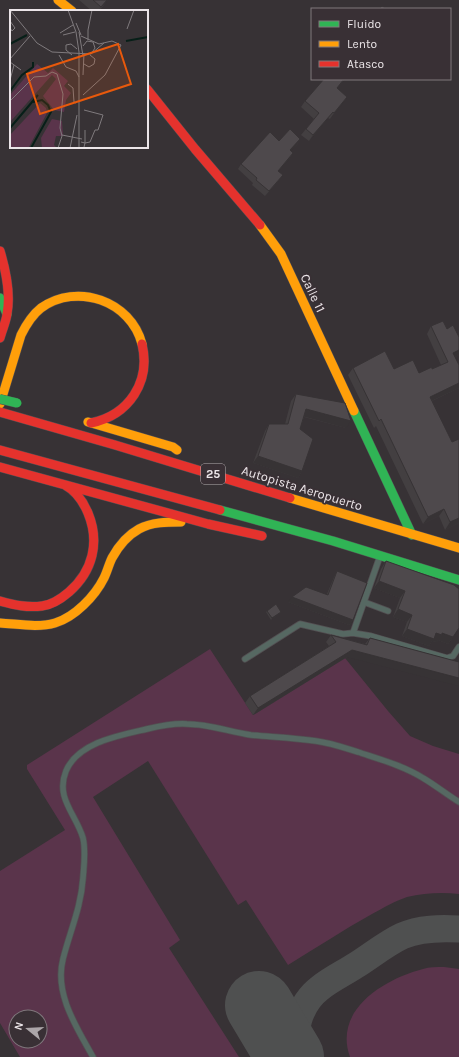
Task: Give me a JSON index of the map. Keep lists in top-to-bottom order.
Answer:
{
  "streets": {
    "main road": ["Calle 11", "25", "Autopista Aeropuerto"]
  },
  "crossings": [
    ["Calle 11", "Autopista Aeropuerto"]
  ],
  "legend": ["Fluido", "Lento", "Atasco"],
  "north": "left"
}
